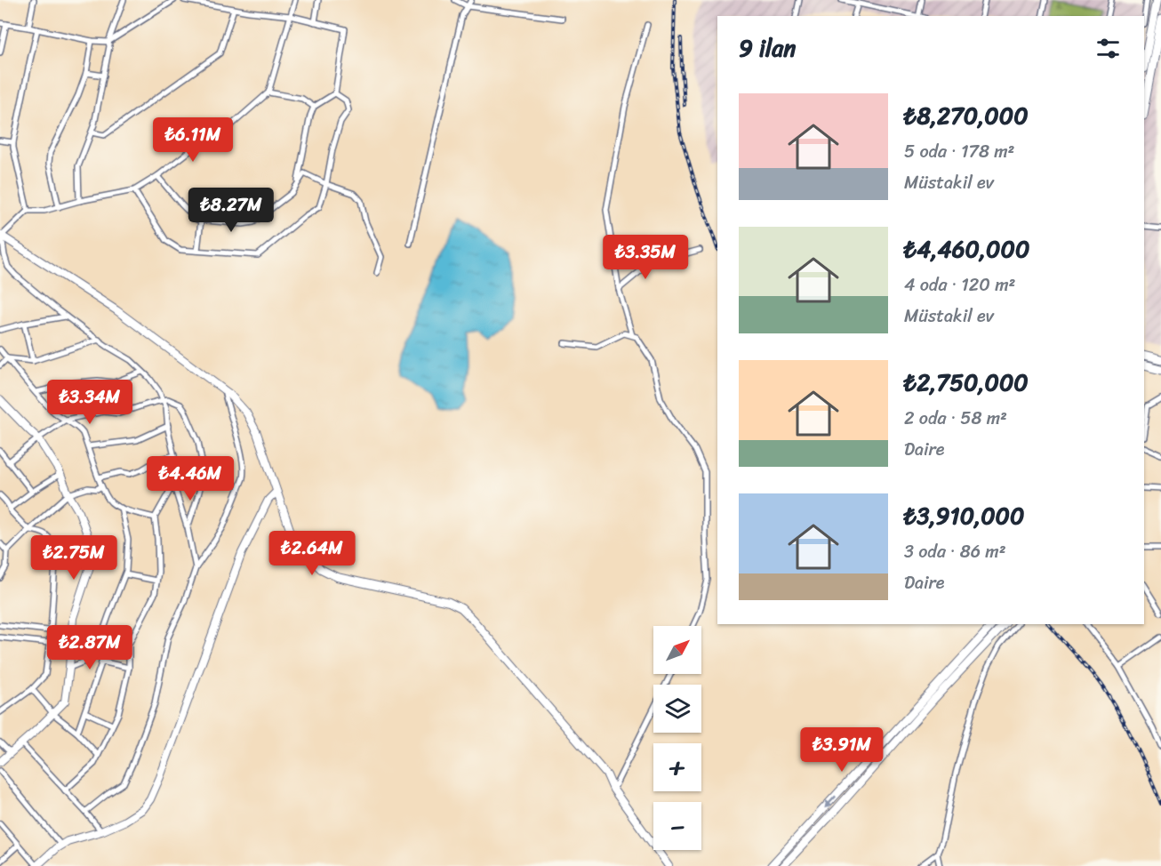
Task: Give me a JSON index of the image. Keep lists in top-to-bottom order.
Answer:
{
  "north": "top right",
  "page": {
    "heading": "9 ilan",
    "list": [
      {
        "name": "₺8,270,000",
        "note": "5 oda · 178 m² · Müstakil ev"
      },
      {
        "name": "₺4,460,000",
        "note": "4 oda · 120 m² · Müstakil ev"
      },
      {
        "name": "₺2,750,000",
        "note": "2 oda · 58 m² · Daire"
      },
      {
        "name": "₺3,910,000",
        "note": "3 oda · 86 m² · Daire"
      }
    ],
    "price": [
      "₺6.11M",
      "₺8.27M",
      "₺3.35M",
      "₺3.34M",
      "₺4.46M",
      "₺2.64M",
      "₺2.75M",
      "₺2.87M",
      "₺3.91M"
    ],
    "map_buttons": ["+", "−"]
  }
}
